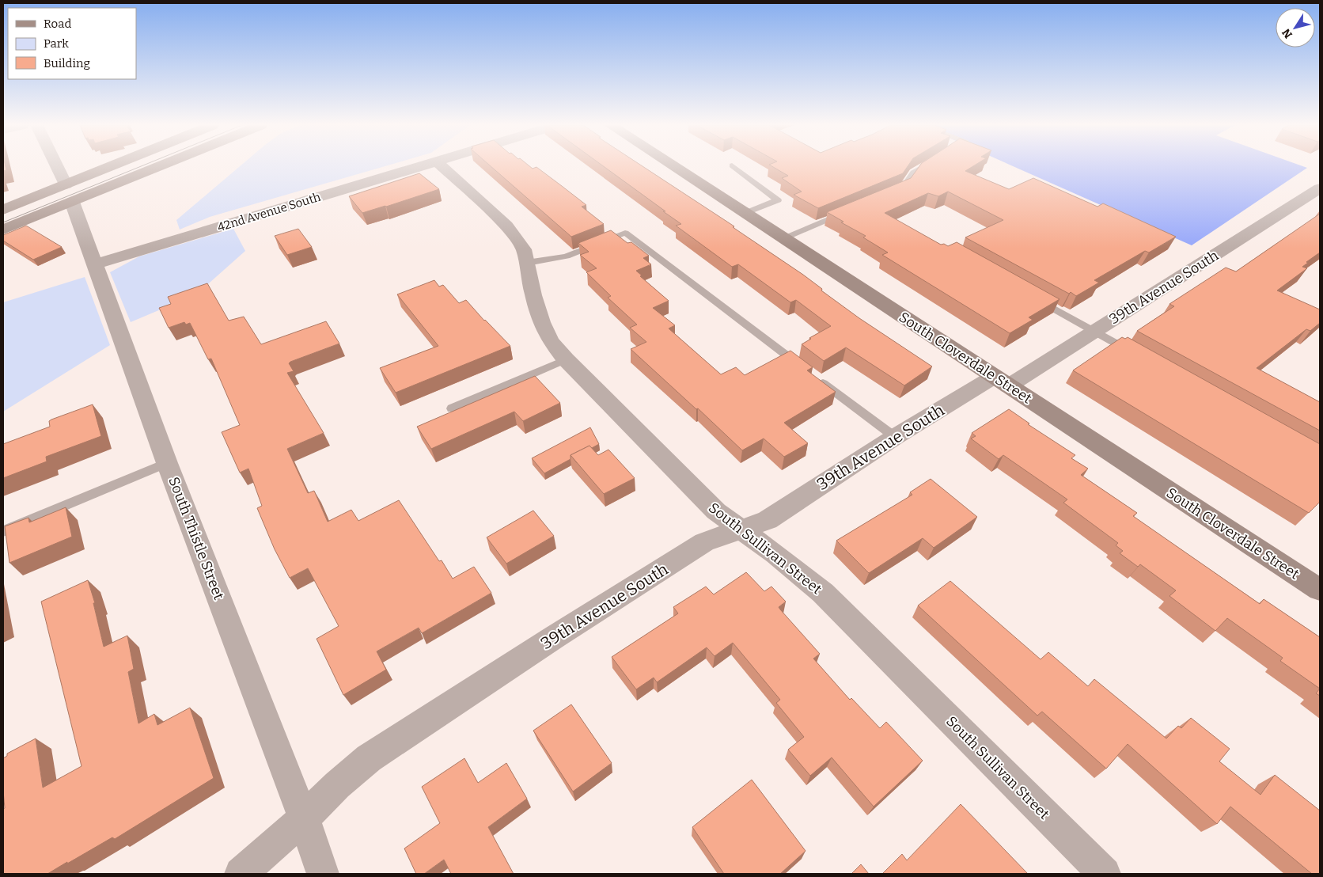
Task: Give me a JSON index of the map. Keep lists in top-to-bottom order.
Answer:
{
  "streets": {
    "street": [
      "42nd Avenue South",
      "39th Avenue South",
      "South Cloverdale Street",
      "South Thistle Street",
      "South Sullivan Street"
    ]
  },
  "crossings": [
    ["42nd Avenue South", "South Thistle Street"],
    ["39th Avenue South", "South Cloverdale Street"],
    ["39th Avenue South", "South Thistle Street"],
    ["39th Avenue South", "South Sullivan Street"]
  ],
  "legend": ["Road", "Park", "Building"],
  "north": "bottom left"
}
